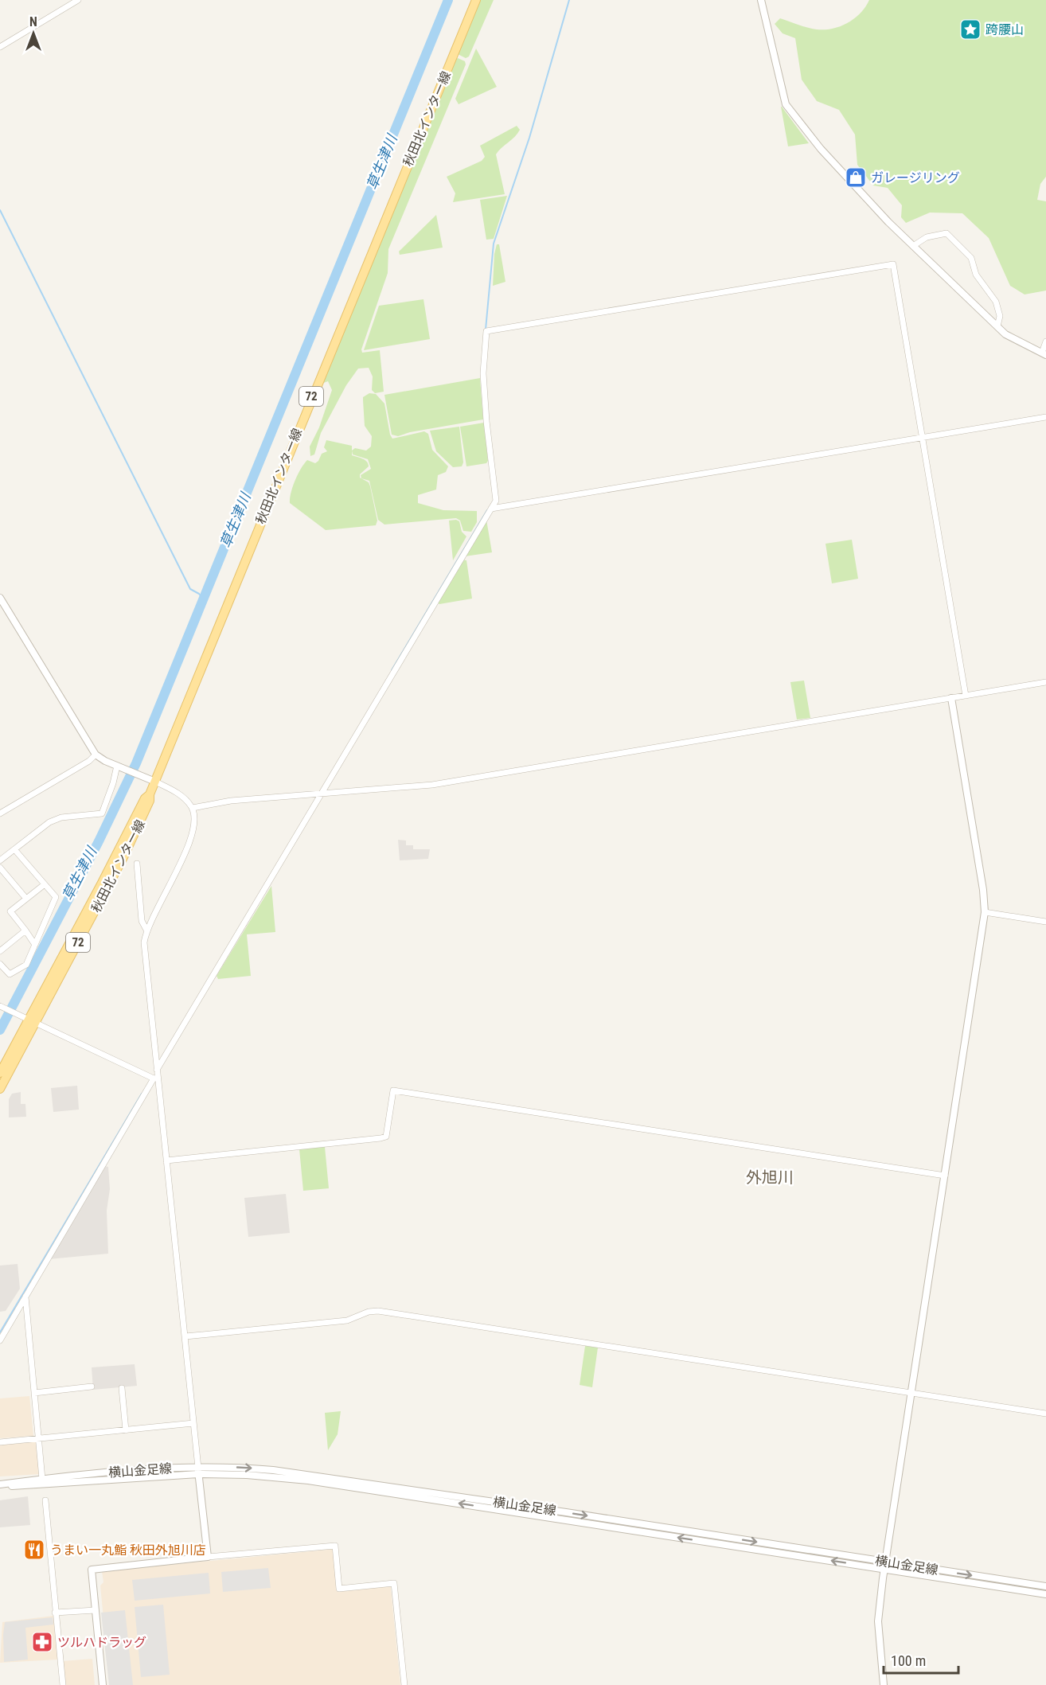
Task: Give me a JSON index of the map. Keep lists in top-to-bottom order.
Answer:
{
  "streets": {
    "main road": ["秋田北インター線", "72"],
    "street": ["横山金足線"]
  },
  "districts": ["外旭川"],
  "water": ["草生津川"],
  "places": {
    "place": ["跨腰山"],
    "shop": ["ガレージリング"],
    "restaurant": ["うまい一丸鮨 秋田外旭川店"],
    "pharmacy": ["ツルハドラッグ"]
  },
  "scale_bar": "100 m",
  "north": "top"
}
